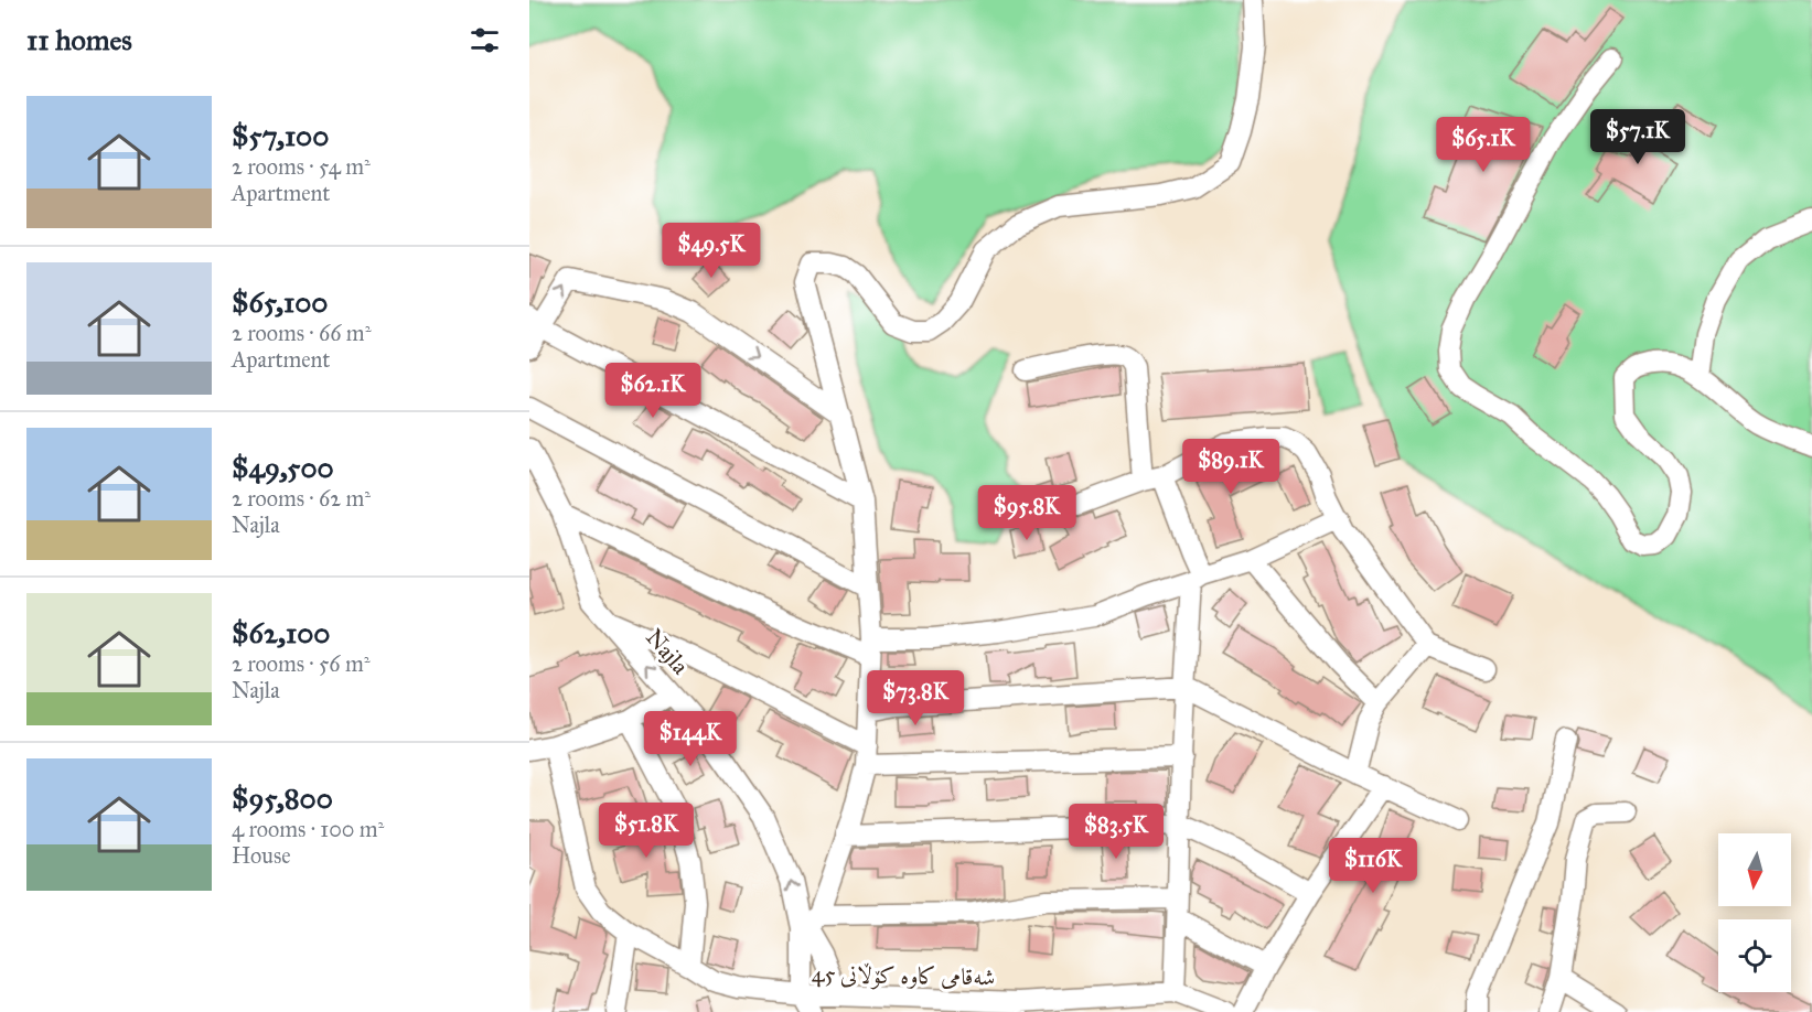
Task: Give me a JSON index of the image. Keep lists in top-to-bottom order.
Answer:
{
  "streets": {
    "street": ["Najla", "شەقامی کاوە کۆڵانی 45"]
  },
  "crossings": [
    ["Najla", "شەقامی کاوە کۆڵانی 45"]
  ],
  "north": "bottom",
  "page": {
    "heading": "11 homes",
    "list": [
      {
        "name": "$57,100",
        "note": "2 rooms · 54 m² · Apartment"
      },
      {
        "name": "$65,100",
        "note": "2 rooms · 66 m² · Apartment"
      },
      {
        "name": "$49,500",
        "note": "2 rooms · 62 m² · Najla"
      },
      {
        "name": "$62,100",
        "note": "2 rooms · 56 m² · Najla"
      },
      {
        "name": "$95,800",
        "note": "4 rooms · 100 m² · House"
      }
    ],
    "price": [
      "$57.1K",
      "$65.1K",
      "$49.5K",
      "$62.1K",
      "$89.1K",
      "$95.8K",
      "$73.8K",
      "$144K",
      "$51.8K",
      "$83.5K",
      "$116K"
    ]
  }
}
